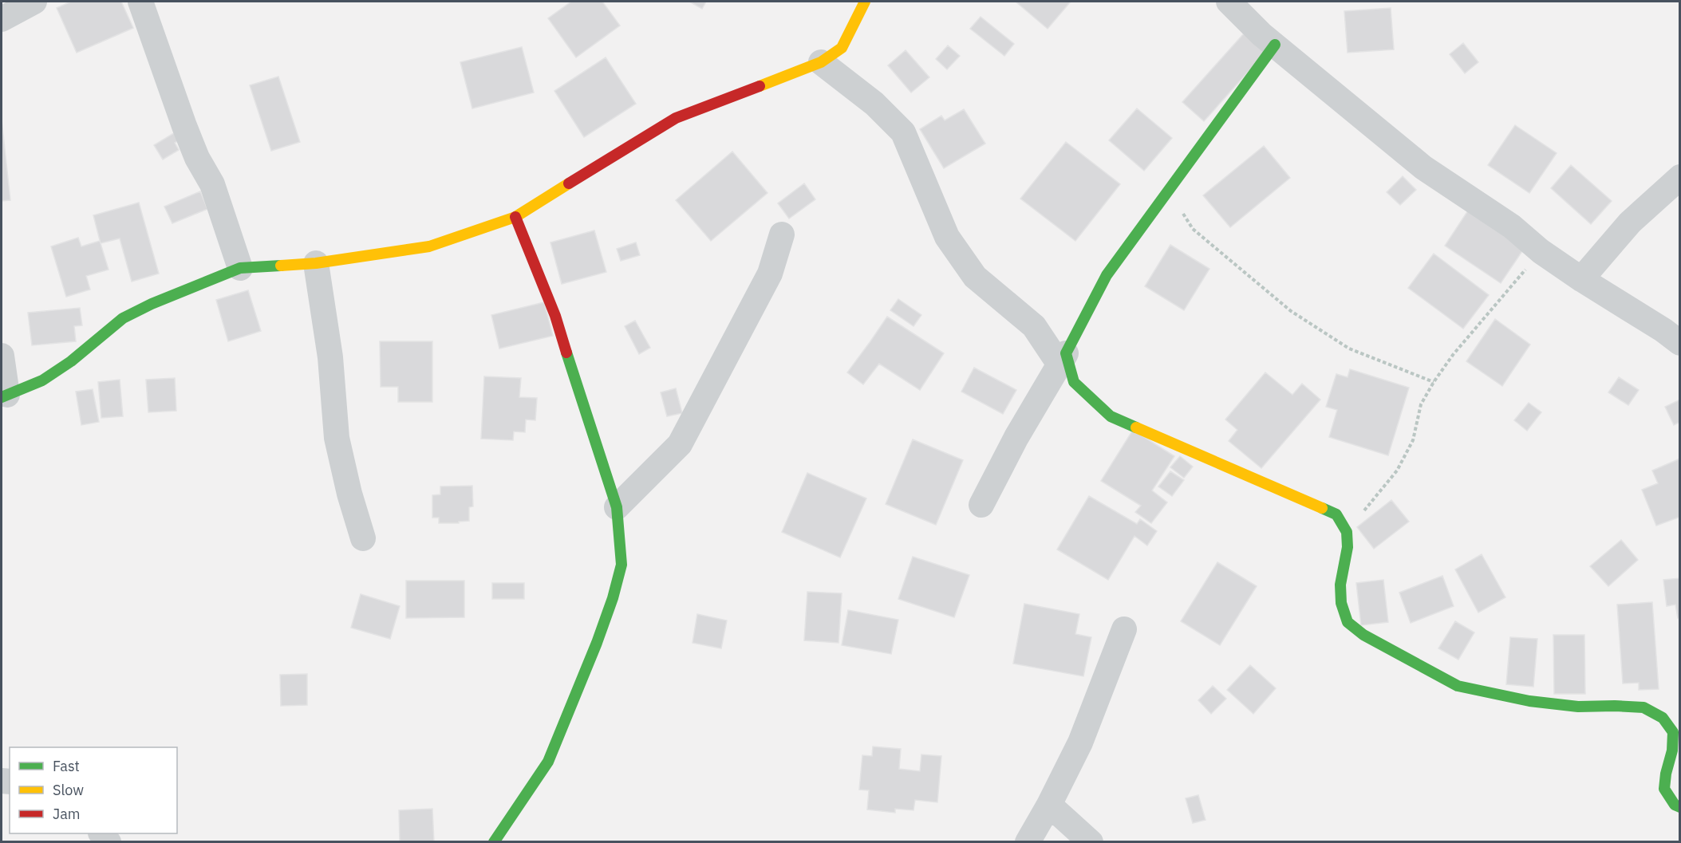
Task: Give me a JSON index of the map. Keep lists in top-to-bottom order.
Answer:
{
  "legend": ["Fast", "Slow", "Jam"]
}
